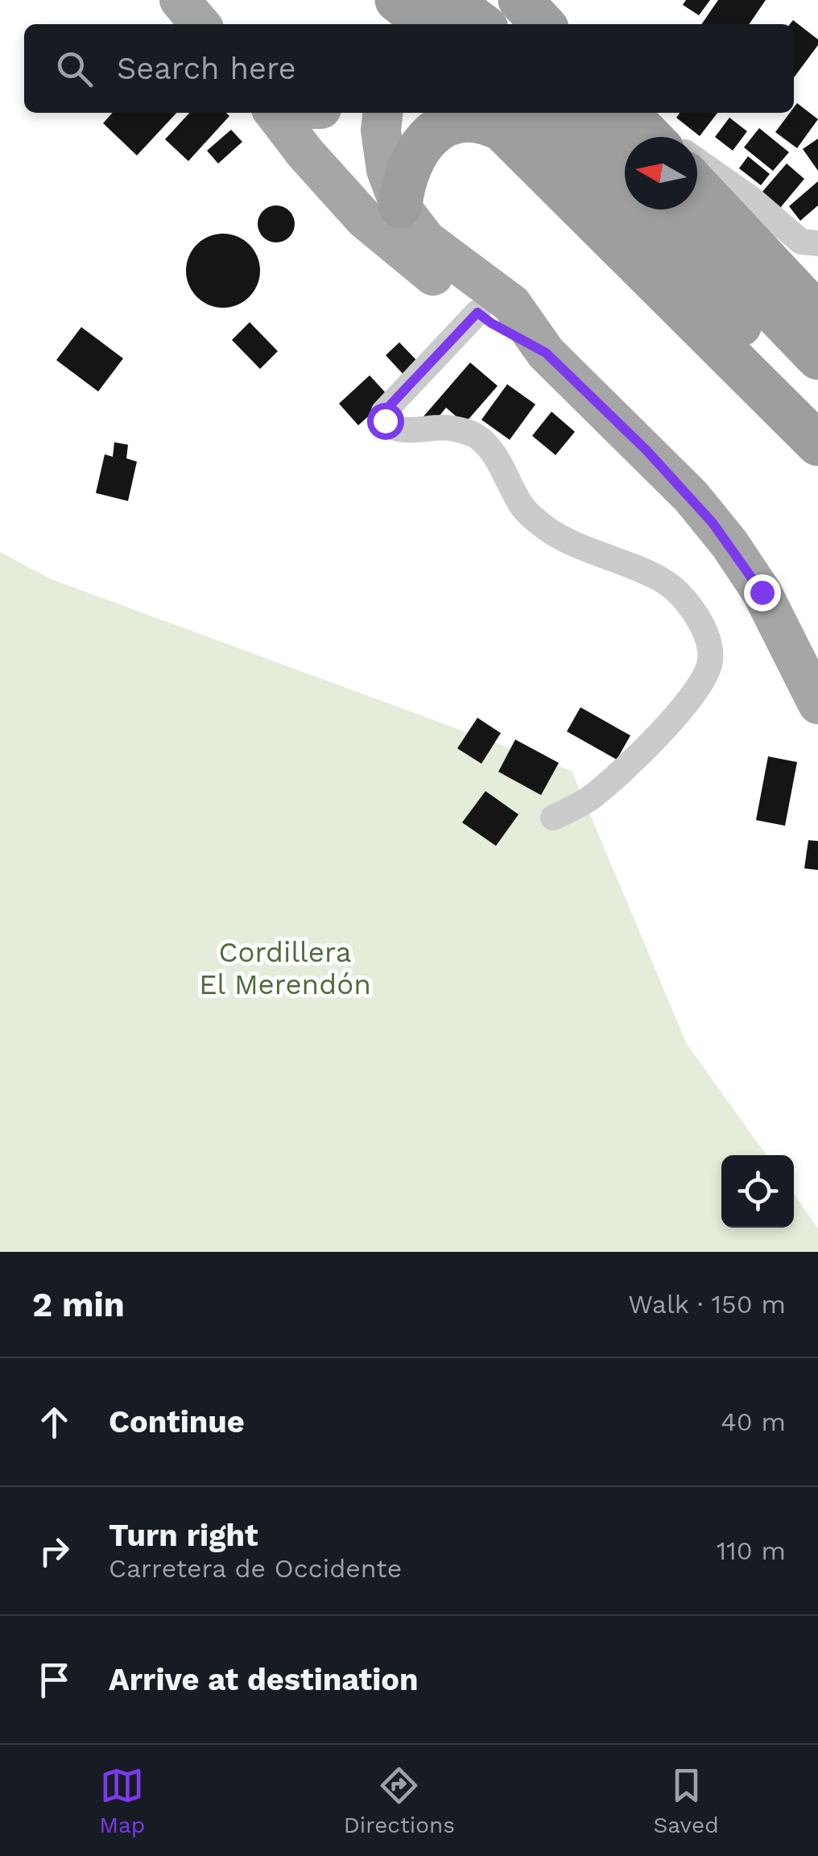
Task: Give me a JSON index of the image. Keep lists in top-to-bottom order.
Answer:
{
  "parks": ["Cordillera El Merendón"],
  "north": "left",
  "page": {
    "search": "Search here",
    "heading": ["2 min", "Walk · 150 m"],
    "list": [
      ["Continue", "40 m"],
      ["Turn right", "Carretera de Occidente", "110 m"],
      "Arrive at destination"
    ],
    "nav": ["Map", "Directions", "Saved"]
  }
}
